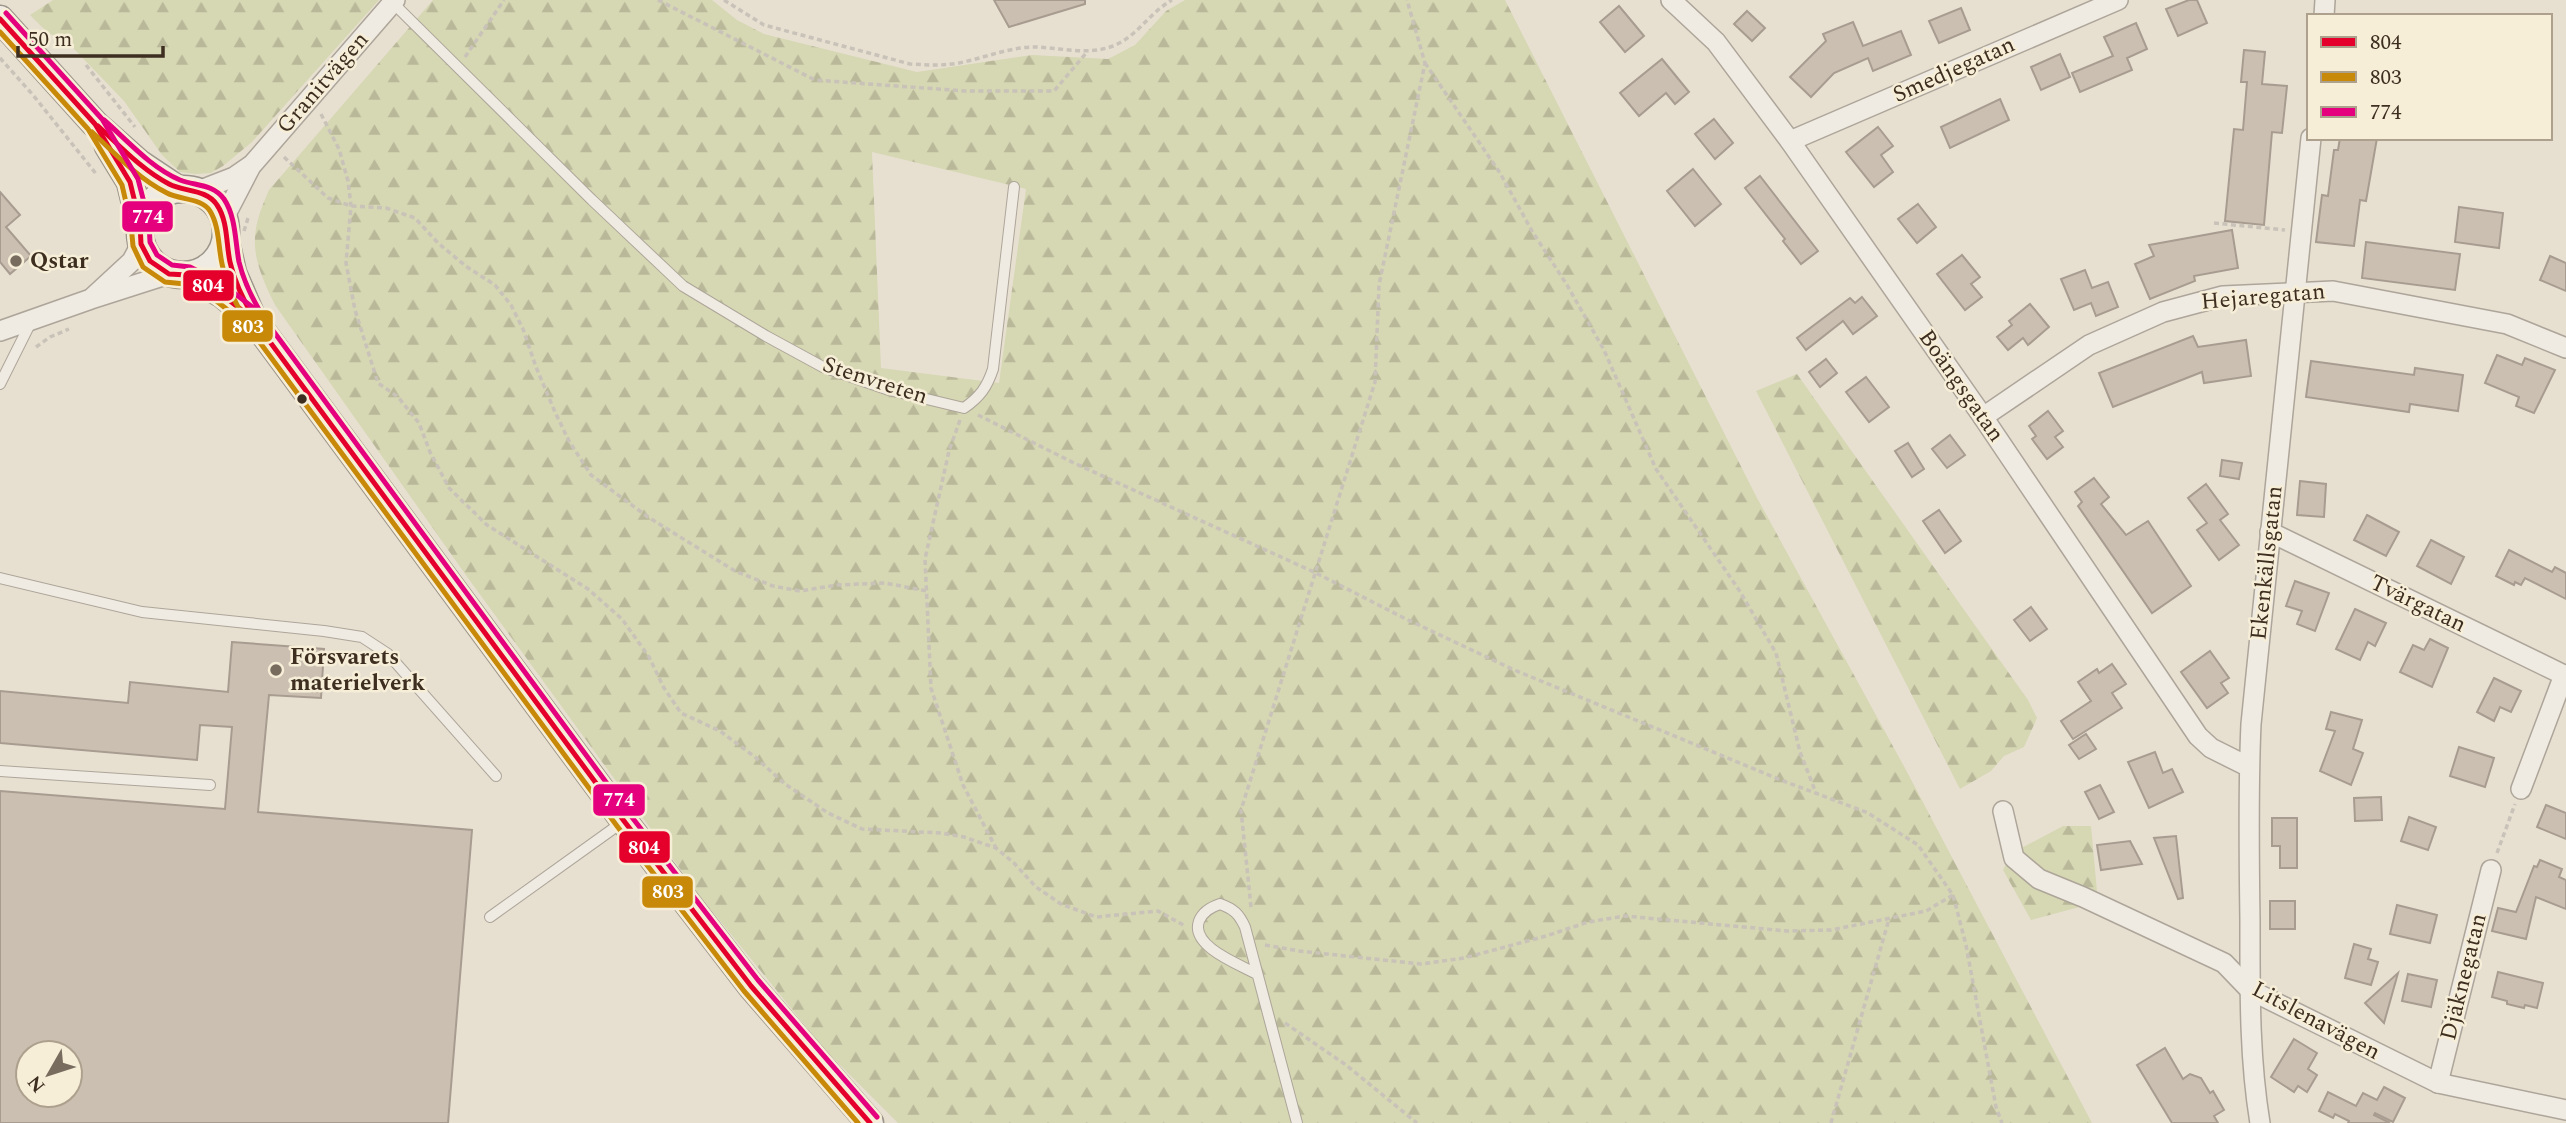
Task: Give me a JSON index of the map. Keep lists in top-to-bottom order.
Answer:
{
  "streets": {
    "street": [
      "Smedjegatan",
      "Granitvägen",
      "Hejaregatan",
      "Boängsgatan",
      "Ekenkällsgatan",
      "Tvärgatan",
      "Djäknegatan",
      "Litslenavägen"
    ],
    "lane": ["Stenvreten"]
  },
  "crossings": [
    ["Smedjegatan", "Boängsgatan"],
    ["Granitvägen", "Stenvreten"],
    ["Hejaregatan", "Boängsgatan"],
    ["Hejaregatan", "Ekenkällsgatan"],
    ["Boängsgatan", "Ekenkällsgatan"],
    ["Ekenkällsgatan", "Tvärgatan"],
    ["Ekenkällsgatan", "Litslenavägen"],
    ["Djäknegatan", "Litslenavägen"]
  ],
  "places": ["Qstar", "Försvarets materielverk"],
  "lines": ["transit line 774", "transit line 804", "transit line 803"],
  "legend": ["804", "803", "774"],
  "scale_bar": "50 m",
  "north": "bottom left"
}
